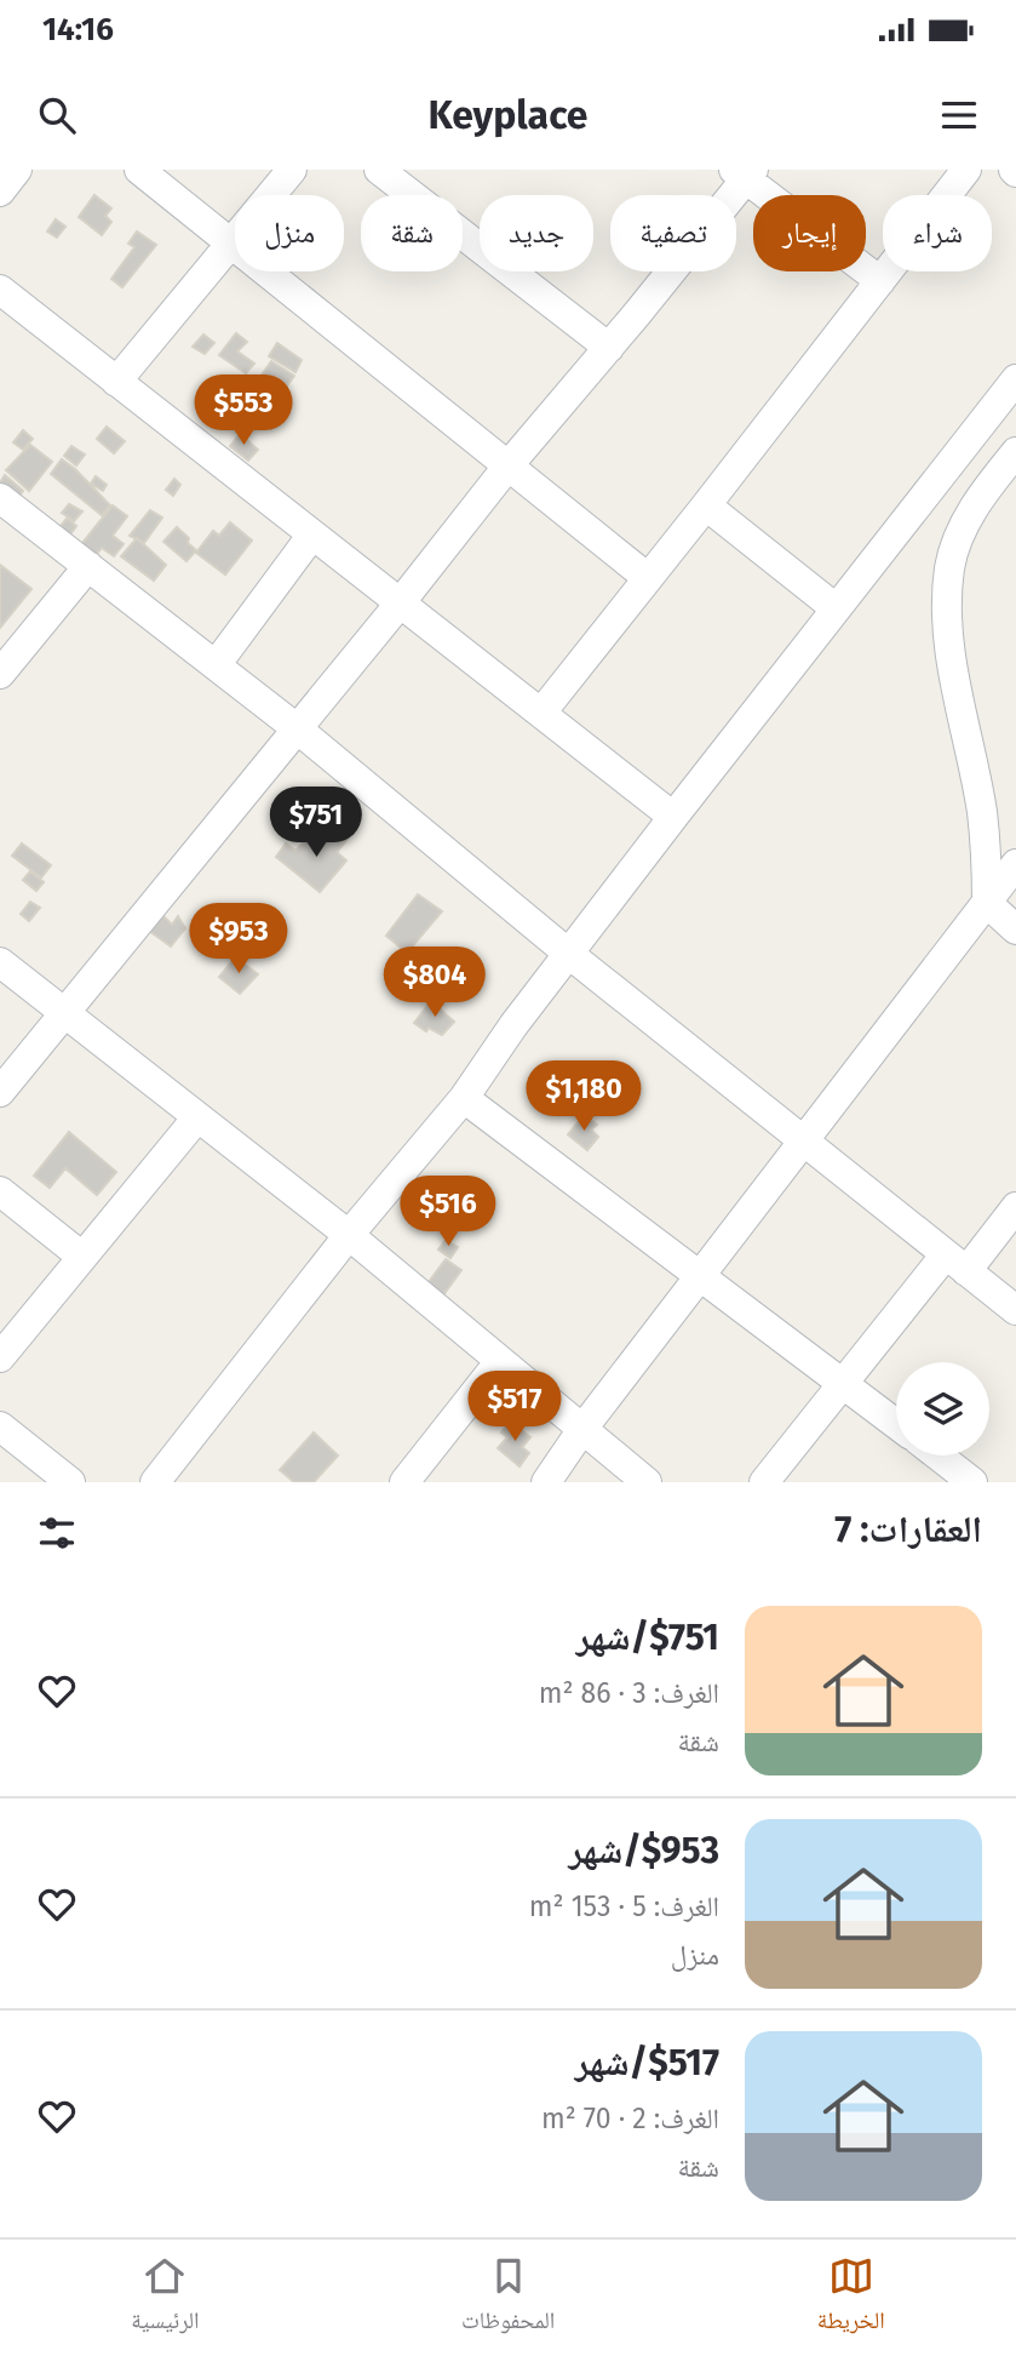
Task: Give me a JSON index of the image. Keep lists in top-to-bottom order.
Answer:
{
  "page": {
    "status": "14:16",
    "header": "Keyplace",
    "chip": [
      "شراء",
      "إيجار",
      "تصفية",
      "جديد",
      "شقة",
      "منزل"
    ],
    "price": [
      "$553",
      "$751",
      "$953",
      "$804",
      "$1,180",
      "$516",
      "$517"
    ],
    "heading": "العقارات: 7",
    "list": [
      {
        "name": "$751/شهر",
        "note": "الغرف: 3 · 86 m² · شقة"
      },
      {
        "name": "$953/شهر",
        "note": "الغرف: 5 · 153 m² · منزل"
      },
      {
        "name": "$517/شهر",
        "note": "الغرف: 2 · 70 m² · شقة"
      }
    ],
    "tabs": ["الخريطة", "المحفوظات", "الرئيسية"]
  }
}
